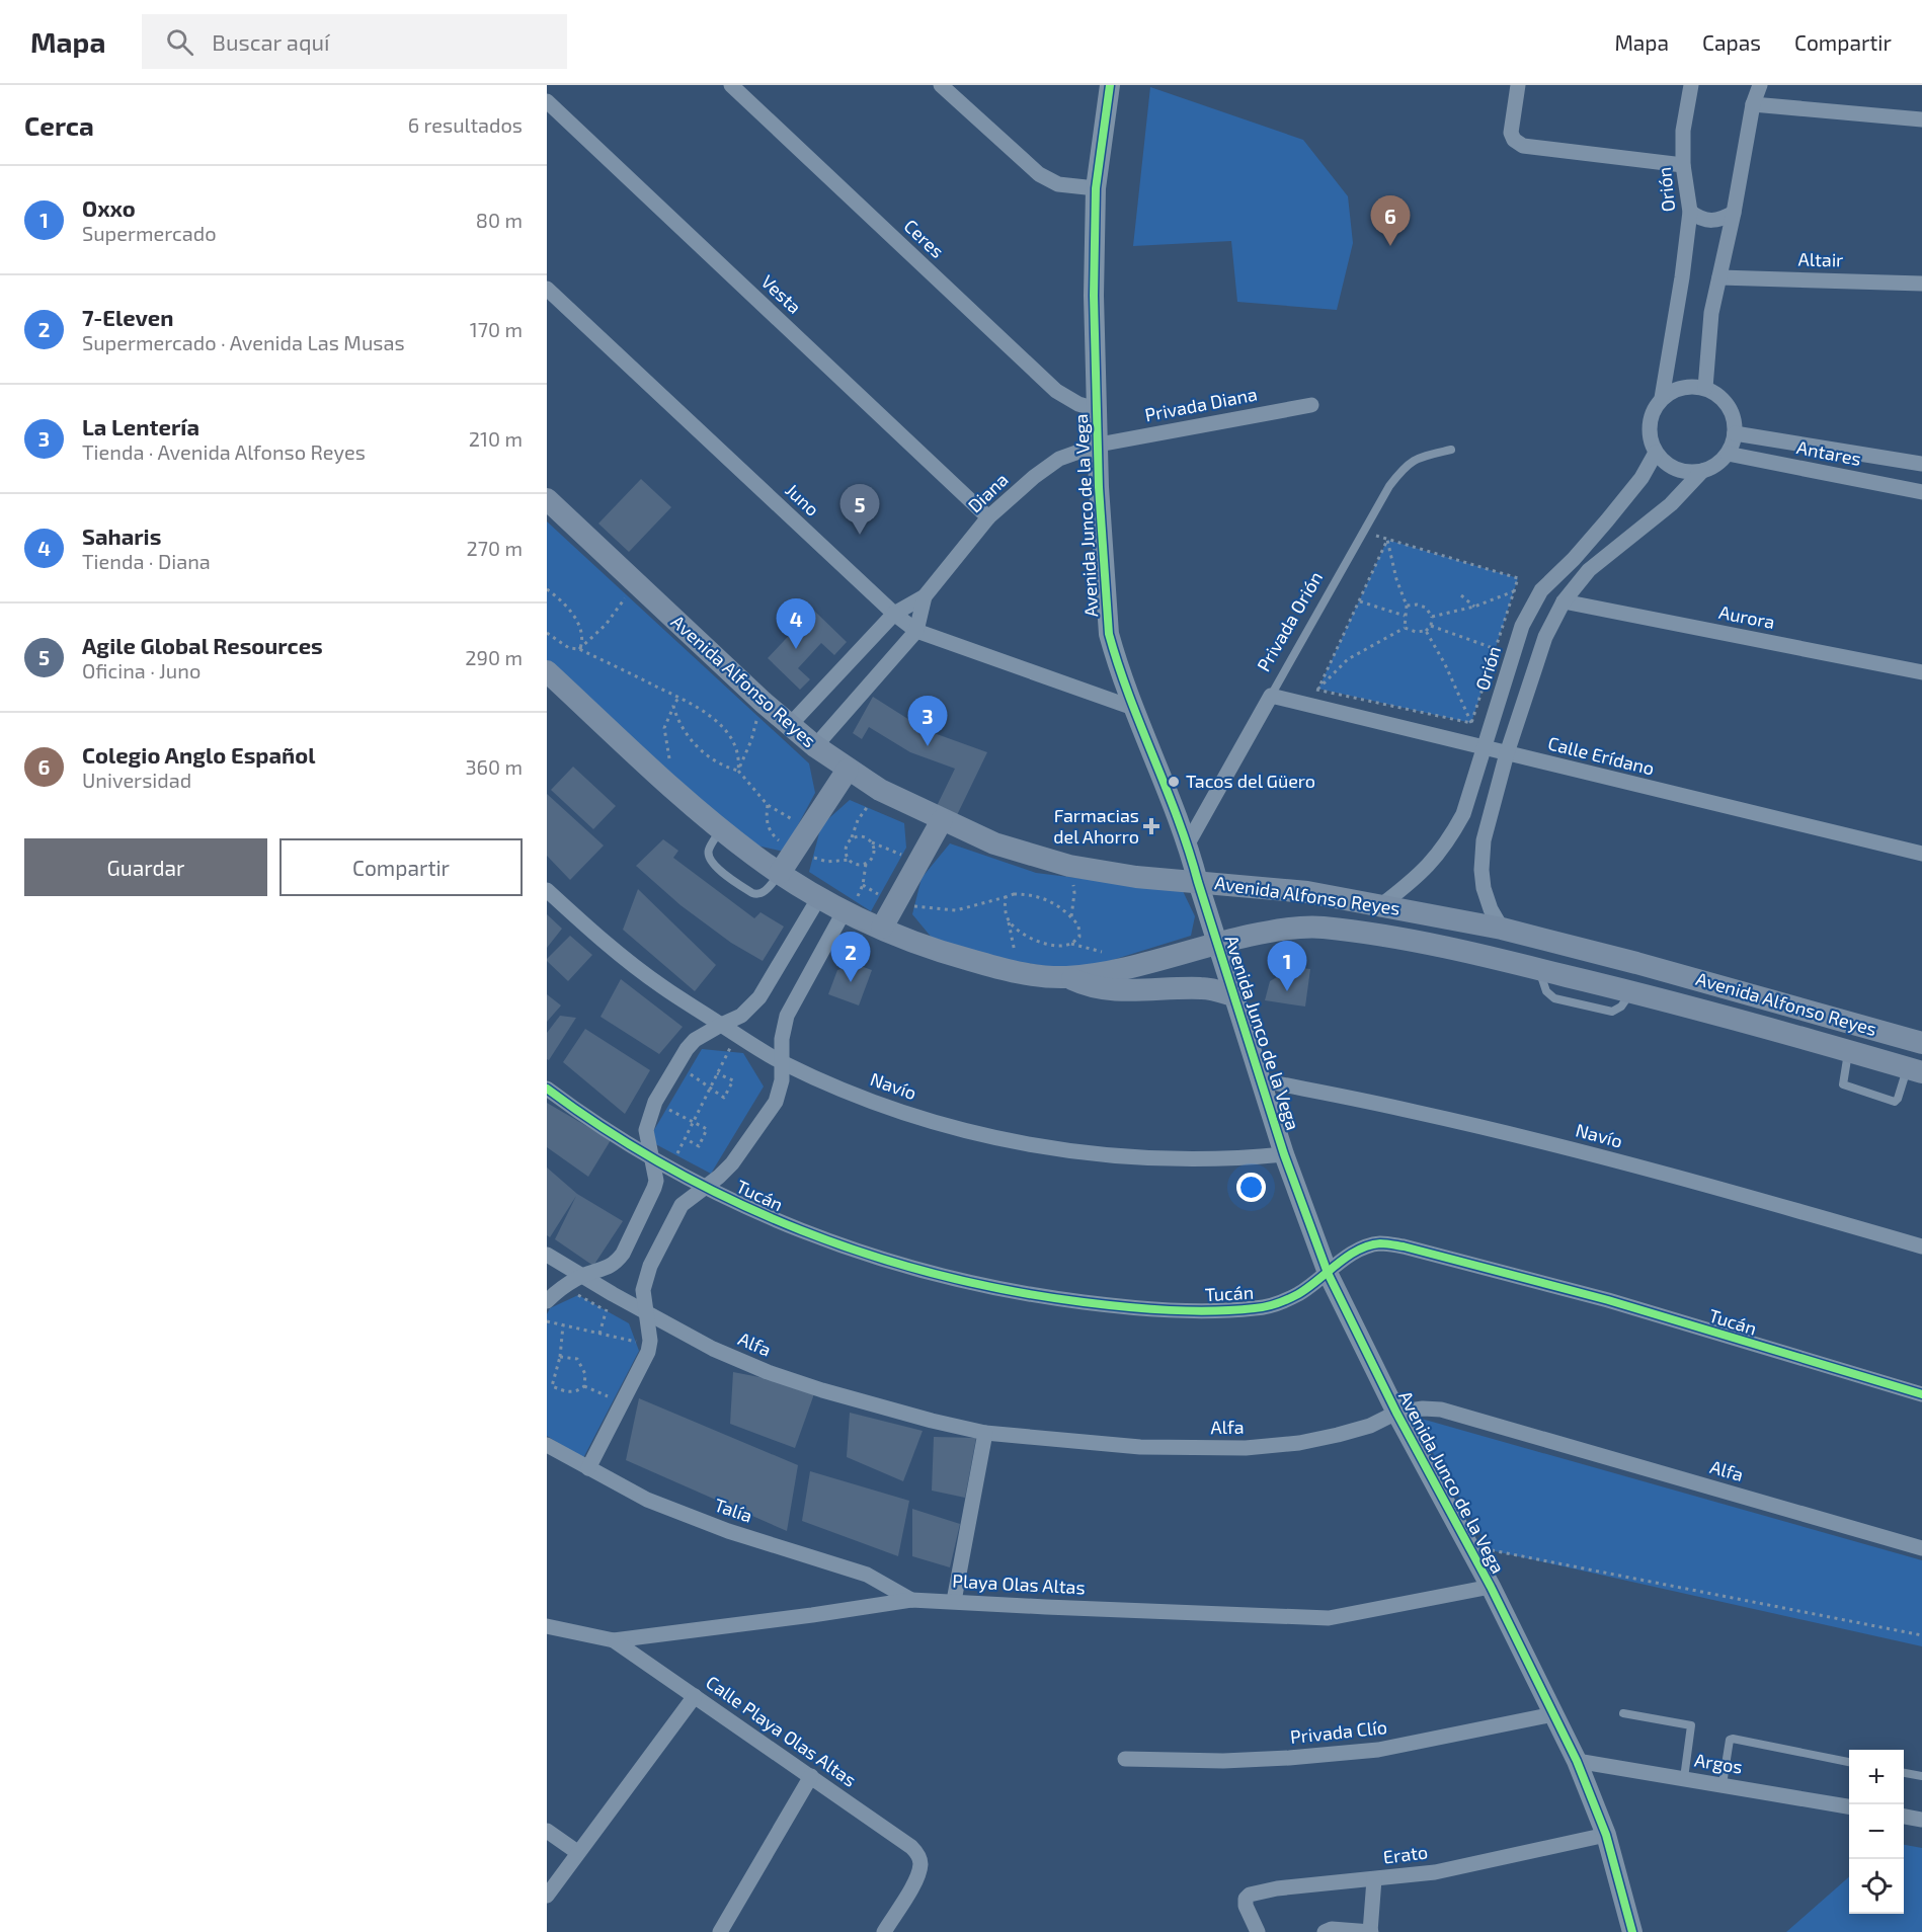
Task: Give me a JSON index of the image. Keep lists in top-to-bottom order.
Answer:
{
  "streets": {
    "main road": ["Avenida Alfonso Reyes"],
    "street": [
      "Orión",
      "Ceres",
      "Altair",
      "Vesta",
      "Privada Diana",
      "Antares",
      "Diana",
      "Juno",
      "Avenida Junco de la Vega",
      "Aurora",
      "Privada Orión",
      "Calle Erídano",
      "Navío",
      "Tucán",
      "Alfa",
      "Talía",
      "Playa Olas Altas",
      "Calle Playa Olas Altas",
      "Privada Clío",
      "Argos",
      "Erato"
    ]
  },
  "crossings": [
    ["Orión", "Antares"],
    ["Orión", "Avenida Alfonso Reyes"],
    ["Orión", "Calle Erídano"],
    ["Ceres", "Avenida Junco de la Vega"],
    ["Vesta", "Diana"],
    ["Privada Diana", "Diana"],
    ["Privada Diana", "Avenida Junco de la Vega"],
    ["Diana", "Juno"],
    ["Diana", "Avenida Junco de la Vega"],
    ["Diana", "Avenida Alfonso Reyes"],
    ["Juno", "Avenida Junco de la Vega"],
    ["Avenida Junco de la Vega", "Privada Orión"],
    ["Avenida Junco de la Vega", "Avenida Alfonso Reyes"],
    ["Avenida Junco de la Vega", "Navío"],
    ["Avenida Junco de la Vega", "Tucán"],
    ["Avenida Junco de la Vega", "Alfa"],
    ["Avenida Junco de la Vega", "Playa Olas Altas"],
    ["Avenida Junco de la Vega", "Privada Clío"],
    ["Avenida Junco de la Vega", "Argos"],
    ["Avenida Junco de la Vega", "Erato"],
    ["Privada Orión", "Calle Erídano"],
    ["Talía", "Playa Olas Altas"],
    ["Playa Olas Altas", "Calle Playa Olas Altas"]
  ],
  "places": {
    "other": ["Tacos del Güero"],
    "health": ["Farmacias del Ahorro"]
  },
  "page": {
    "header": "Mapa",
    "search": "Buscar aquí",
    "nav": ["Mapa", "Capas", "Compartir"],
    "heading": ["Cerca", "6 resultados"],
    "list": [
      {
        "mark": "1",
        "name": "Oxxo",
        "note": "Supermercado",
        "value": "80 m"
      },
      {
        "mark": "2",
        "name": "7-Eleven",
        "note": "Supermercado · Avenida Las Musas",
        "value": "170 m"
      },
      {
        "mark": "3",
        "name": "La Lentería",
        "note": "Tienda · Avenida Alfonso Reyes",
        "value": "210 m"
      },
      {
        "mark": "4",
        "name": "Saharis",
        "note": "Tienda · Diana",
        "value": "270 m"
      },
      {
        "mark": "5",
        "name": "Agile Global Resources",
        "note": "Oficina · Juno",
        "value": "290 m"
      },
      {
        "mark": "6",
        "name": "Colegio Anglo Español",
        "note": "Universidad",
        "value": "360 m"
      }
    ],
    "pins": [
      "6",
      "5",
      "4",
      "3",
      "2",
      "1"
    ],
    "buttons": ["Guardar", "Compartir"],
    "map_buttons": ["+", "−"]
  }
}
